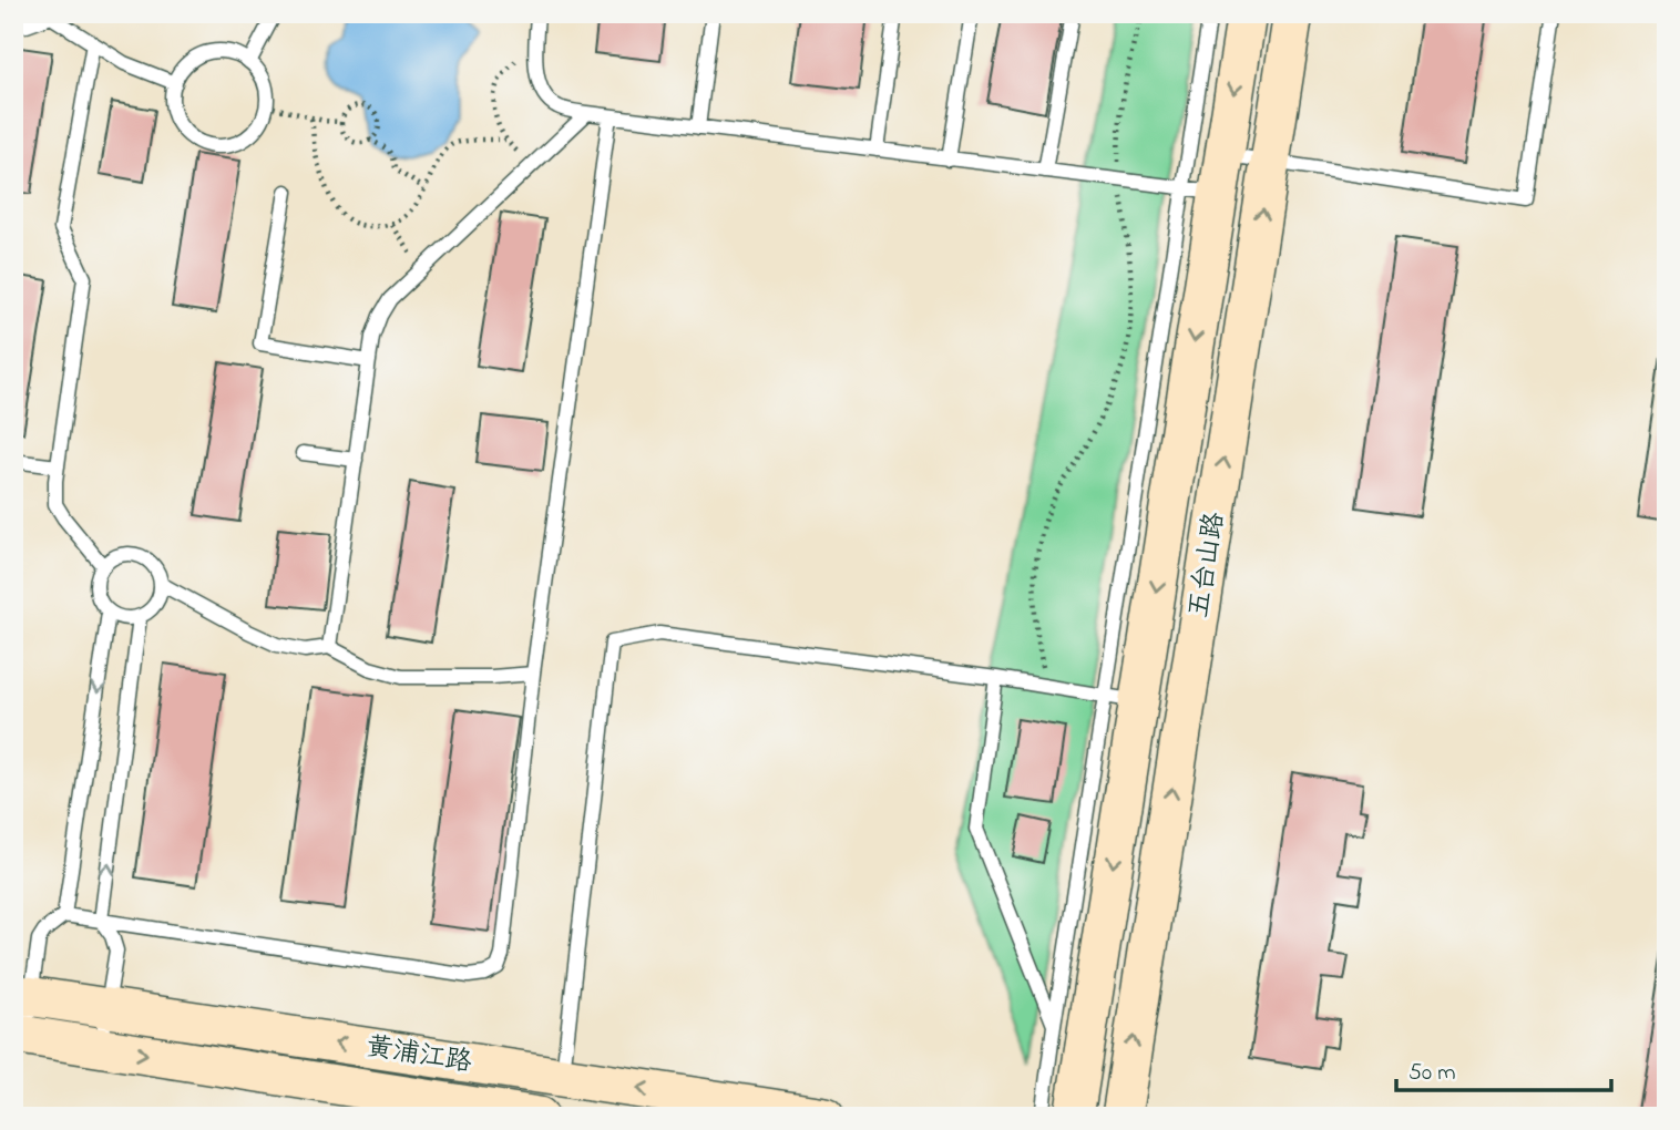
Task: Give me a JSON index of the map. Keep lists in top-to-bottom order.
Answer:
{
  "streets": {
    "main road": ["五台山路", "黄浦江路"]
  },
  "scale_bar": "50 m"
}
